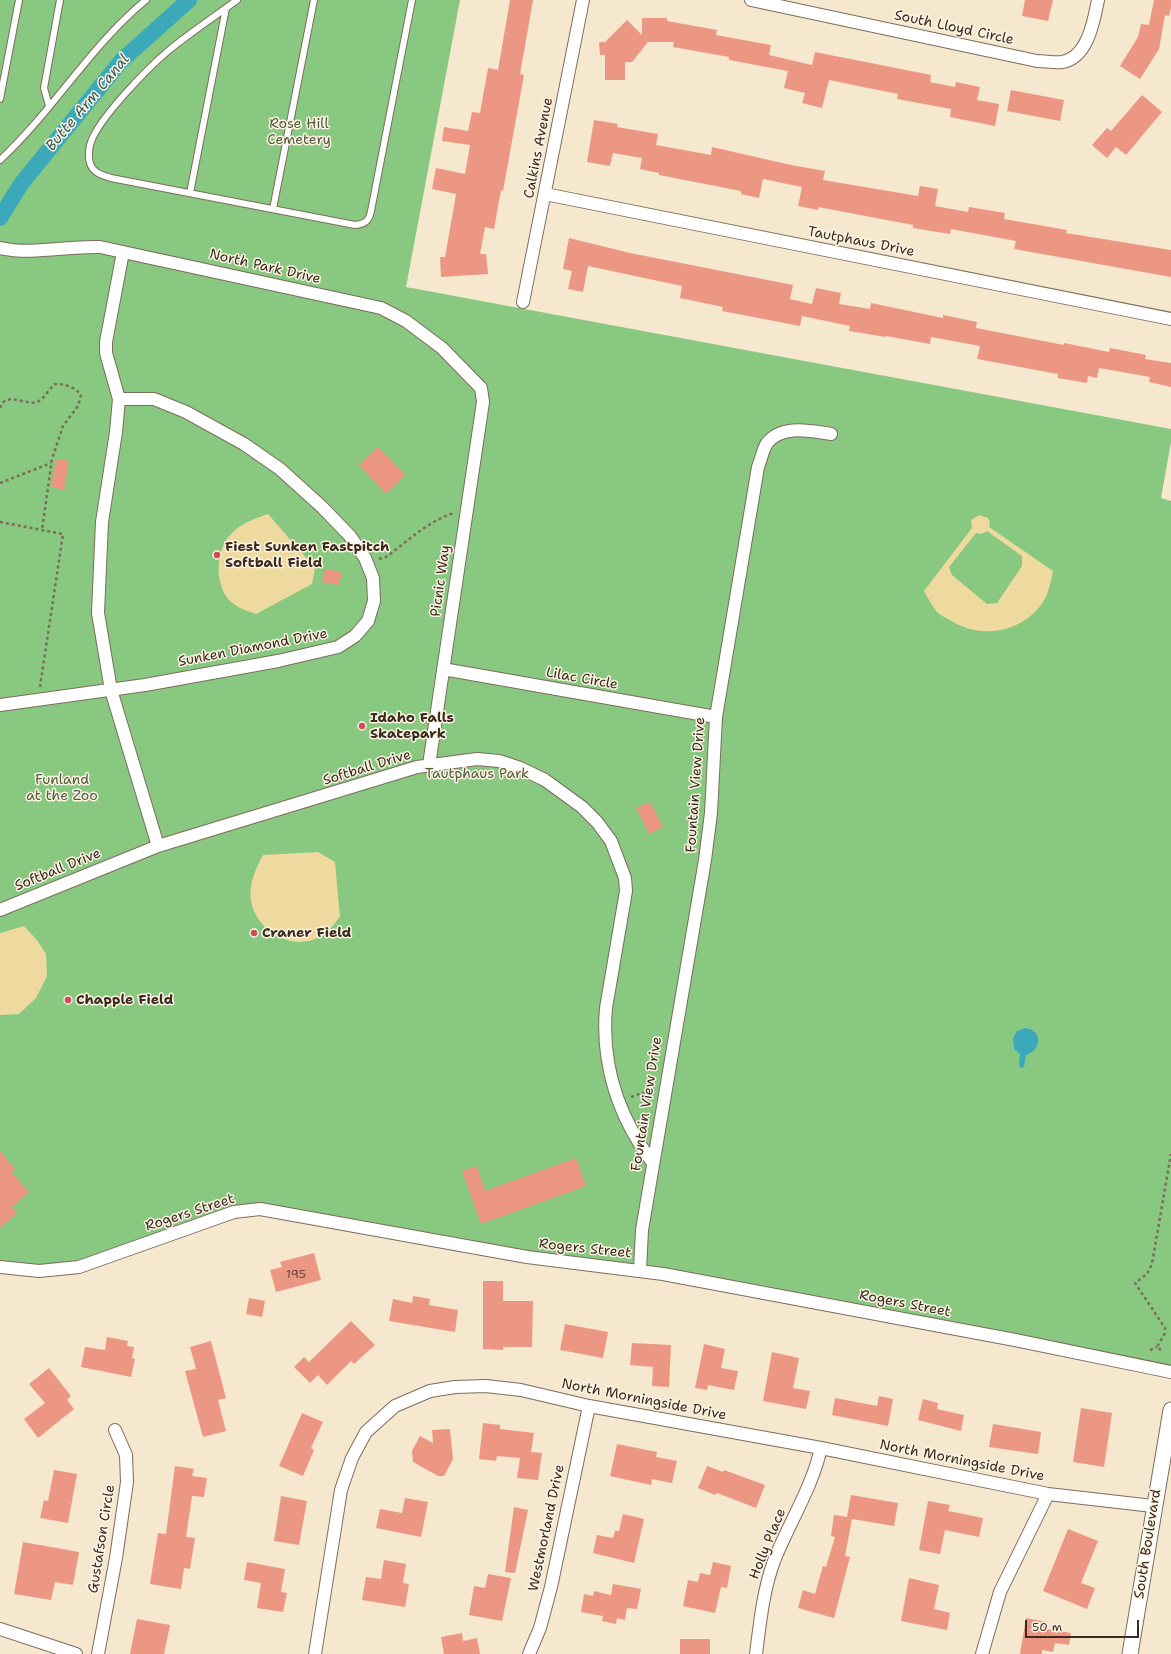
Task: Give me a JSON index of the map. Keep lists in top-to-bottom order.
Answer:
{
  "streets": {
    "street": [
      "South Lloyd Circle",
      "Calkins Avenue",
      "Tautphaus Drive",
      "North Park Drive",
      "Picnic Way",
      "Sunken Diamond Drive",
      "Lilac Circle",
      "Softball Drive",
      "Fountain View Drive",
      "Rogers Street",
      "North Morningside Drive",
      "Westmorland Drive",
      "Gustafson Circle",
      "Holly Place",
      "South Boulevard"
    ]
  },
  "crossings": [
    ["Calkins Avenue", "Tautphaus Drive"],
    ["North Park Drive", "Picnic Way"],
    ["Picnic Way", "Lilac Circle"],
    ["Picnic Way", "Softball Drive"],
    ["Lilac Circle", "Fountain View Drive"],
    ["Softball Drive", "Fountain View Drive"],
    ["Fountain View Drive", "Rogers Street"],
    ["North Morningside Drive", "Westmorland Drive"],
    ["North Morningside Drive", "Holly Place"],
    ["North Morningside Drive", "South Boulevard"]
  ],
  "water": ["Butte Arm Canal"],
  "parks": ["Rose Hill Cemetery", "Tautphaus Park", "Funland at the Zoo"],
  "places": [
    "Fiest Sunken Fastpitch Softball Field",
    "Idaho Falls Skatepark",
    "Craner Field",
    "Chapple Field"
  ],
  "house_numbers": ["195"],
  "scale_bar": "50 m"
}
